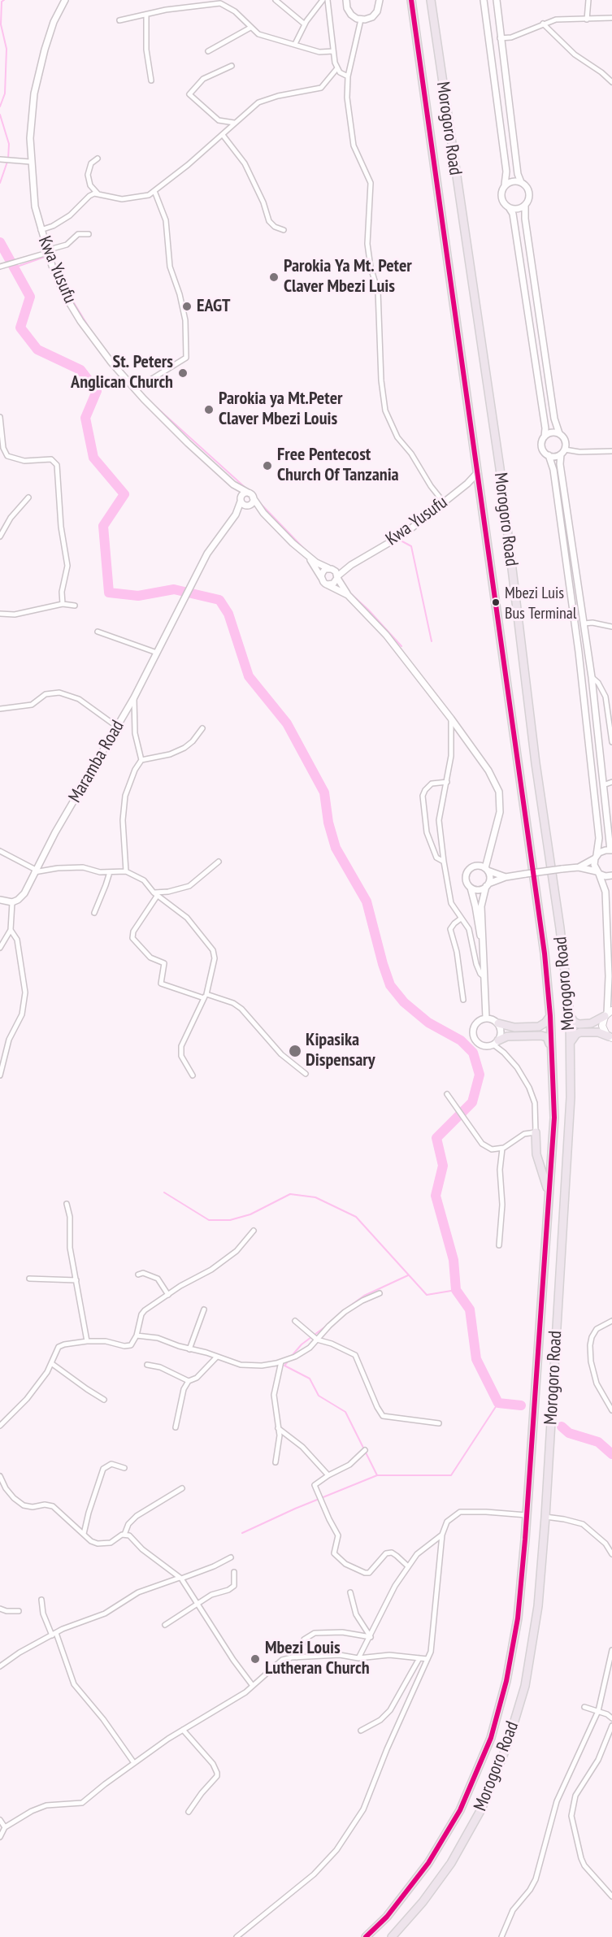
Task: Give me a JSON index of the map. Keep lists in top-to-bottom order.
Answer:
{
  "streets": {
    "highway": ["Morogoro Road"],
    "street": ["Kwa Yusufu", "Maramba Road"]
  },
  "crossings": [
    ["Morogoro Road", "Kwa Yusufu"]
  ],
  "places": [
    "Parokia Ya Mt. Peter Claver Mbezi Luis",
    "EAGT",
    "St. Peters Anglican Church",
    "Parokia ya Mt.Peter Claver Mbezi Louis",
    "Free Pentecost Church Of Tanzania",
    "Mbezi Luis Bus Terminal",
    "Kipasika Dispensary",
    "Mbezi Louis Lutheran Church"
  ]
}
